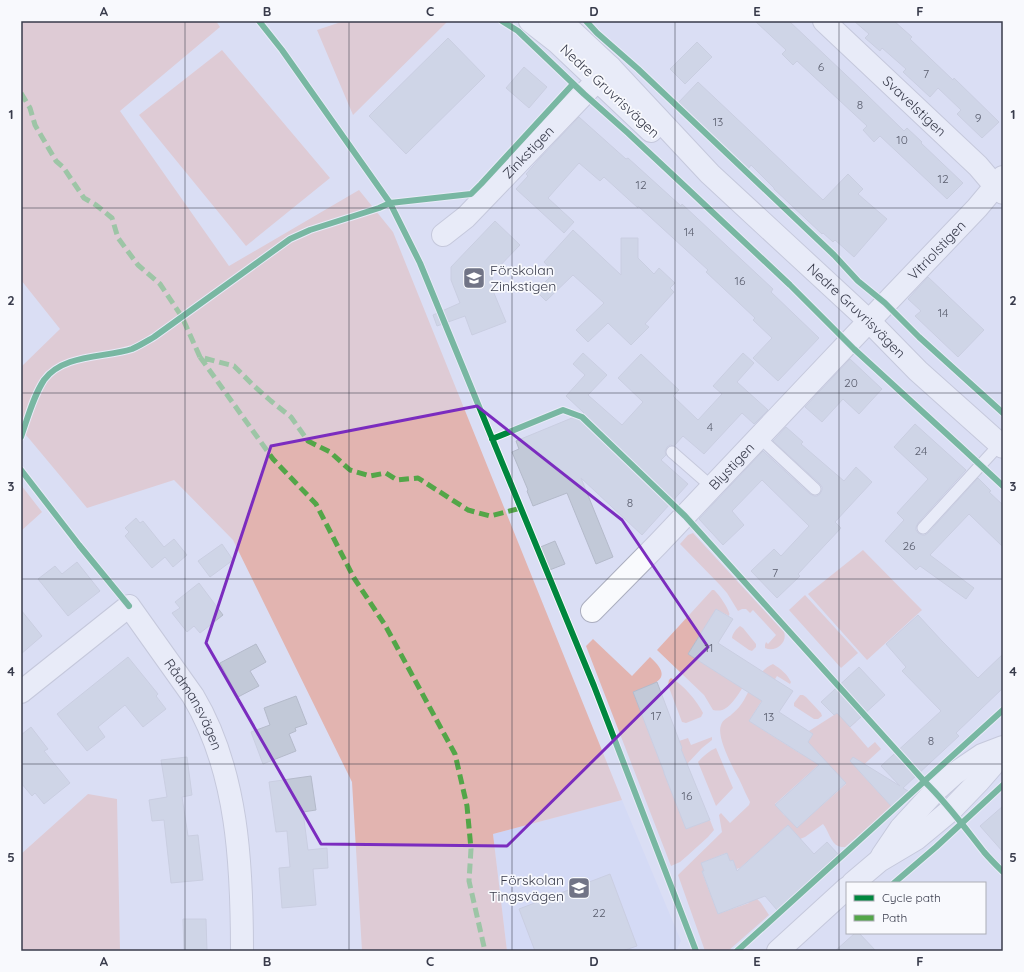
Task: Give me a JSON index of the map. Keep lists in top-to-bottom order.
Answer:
{
  "streets": {
    "street": [
      "Nedre Gruvrisvägen",
      "Svavelstigen",
      "Zinkstigen",
      "Vitriolstigen",
      "Blystigen",
      "Rådmansvägen"
    ]
  },
  "crossings": [
    ["Nedre Gruvrisvägen", "Zinkstigen"],
    ["Nedre Gruvrisvägen", "Vitriolstigen"],
    ["Nedre Gruvrisvägen", "Blystigen"],
    ["Svavelstigen", "Vitriolstigen"],
    ["Vitriolstigen", "Blystigen"]
  ],
  "places": {
    "school or university": ["Förskolan Zinkstigen", "Förskolan Tingsvägen"]
  },
  "house_numbers": [
    "6",
    "7",
    "8",
    "9",
    "13",
    "10",
    "12",
    "12",
    "14",
    "16",
    "14",
    "20",
    "4",
    "24",
    "8",
    "26",
    "7",
    "11",
    "17",
    "13",
    "8",
    "16",
    "22"
  ],
  "legend": ["Cycle path", "Path"],
  "grid": {
    "columns": [
      "A",
      "B",
      "C",
      "D",
      "E",
      "F"
    ],
    "rows": [
      "1",
      "2",
      "3",
      "4",
      "5"
    ]
  }
}
